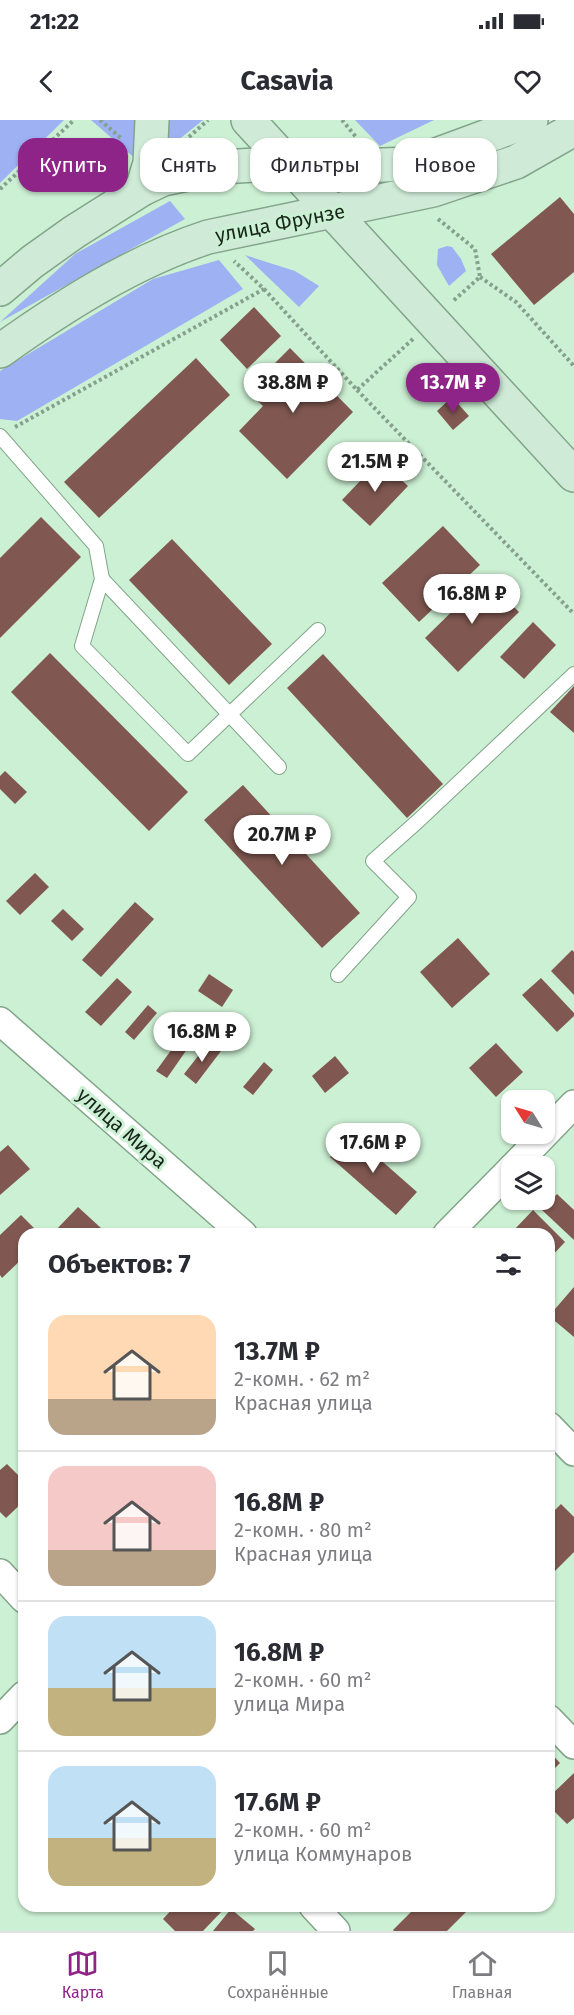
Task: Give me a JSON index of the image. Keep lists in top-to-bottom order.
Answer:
{
  "streets": {
    "main road": ["улица Фрунзе"],
    "street": ["улица Мира"]
  },
  "north": "top left",
  "page": {
    "status": "21:22",
    "header": "Casavia",
    "chip": [
      "Купить",
      "Снять",
      "Фильтры",
      "Новое"
    ],
    "price": [
      "38.8M ₽",
      "13.7M ₽",
      "21.5M ₽",
      "16.8M ₽",
      "20.7M ₽",
      "16.8M ₽",
      "17.6M ₽"
    ],
    "heading": "Объектов: 7",
    "list": [
      {
        "name": "13.7M ₽",
        "note": "2-комн. · 62 m² · Красная улица"
      },
      {
        "name": "16.8M ₽",
        "note": "2-комн. · 80 m² · Красная улица"
      },
      {
        "name": "16.8M ₽",
        "note": "2-комн. · 60 m² · улица Мира"
      },
      {
        "name": "17.6M ₽",
        "note": "2-комн. · 60 m² · улица Коммунаров"
      }
    ],
    "tabs": ["Карта", "Сохранённые", "Главная"]
  }
}
